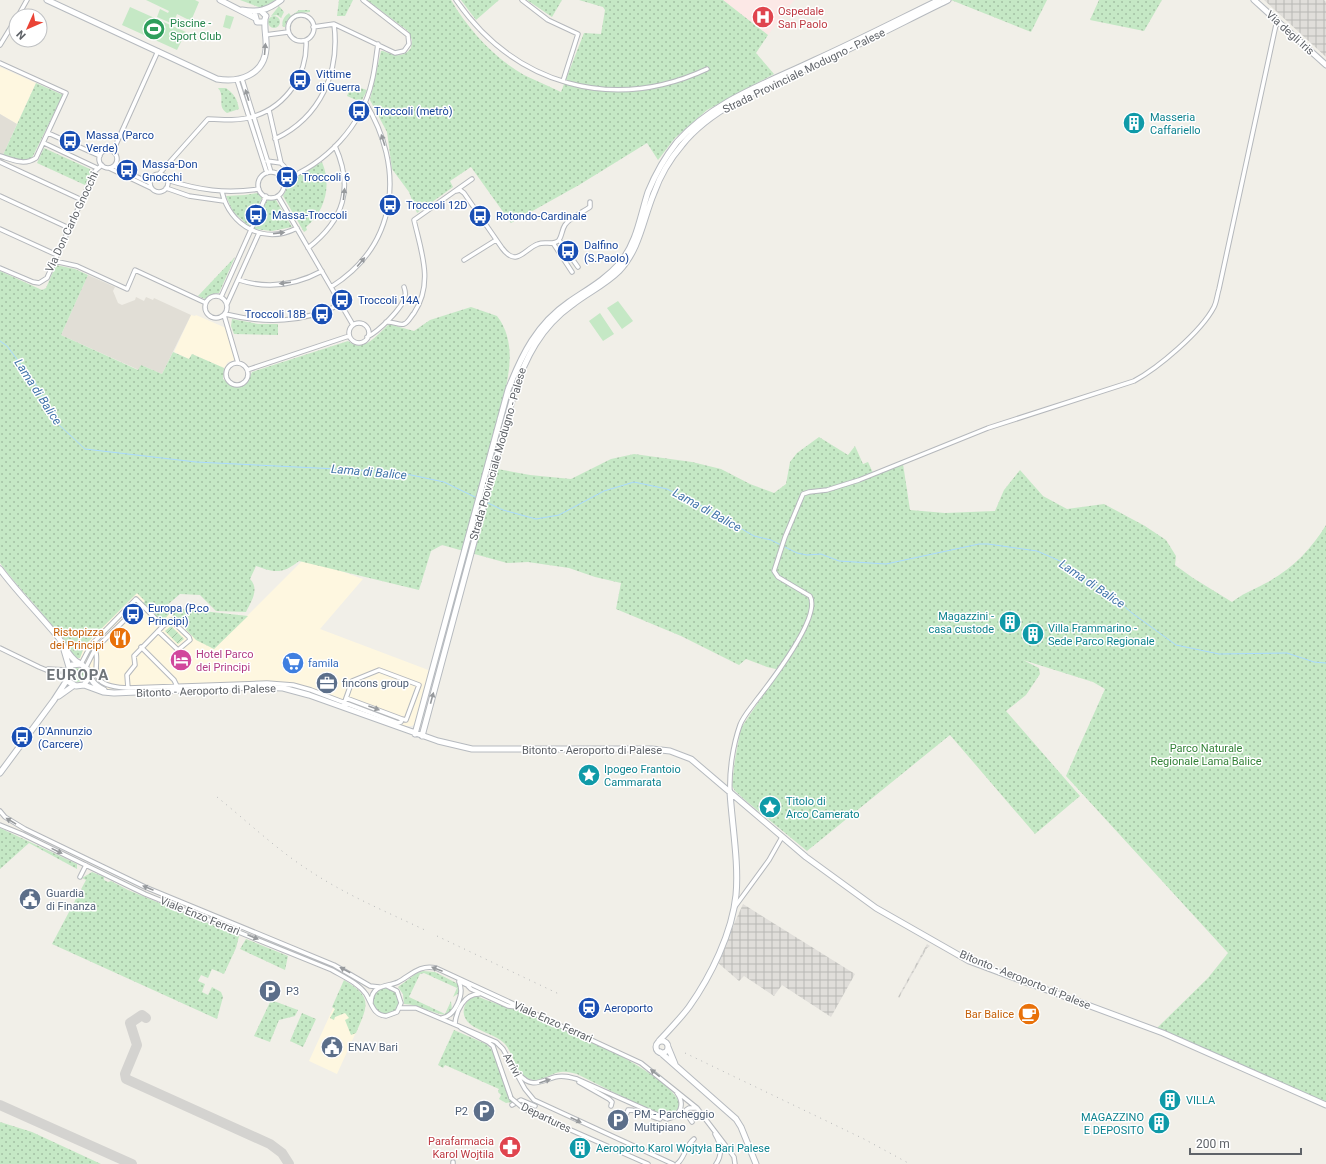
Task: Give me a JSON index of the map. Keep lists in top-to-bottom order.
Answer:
{
  "streets": {
    "main road": ["Via degli Iris", "Strada Provinciale Modugno - Palese", "Bitonto - Aeroporto di Palese"],
    "street": [
      "Via Don Carlo Gnocchi",
      "Viale Enzo Ferrari",
      "Arrivi",
      "Departures"
    ]
  },
  "crossings": [
    ["Strada Provinciale Modugno - Palese", "Bitonto - Aeroporto di Palese"]
  ],
  "one_way": ["Arrivi"],
  "districts": ["EUROPA"],
  "water": ["Lama di Balice"],
  "parks": ["Parco Naturale Regionale Lama Balice"],
  "places": {
    "hospital": ["Ospedale San Paolo"],
    "sports": ["Piscine - Sport Club"],
    "bus stop": [
      "Vittime di Guerra",
      "Troccoli (metrò)",
      "Massa (Parco Verde)",
      "Massa-Don Gnocchi",
      "Troccoli 6",
      "Troccoli 12D",
      "Massa-Troccoli",
      "Rotondo-Cardinale",
      "Dalfino (S.Paolo)",
      "Troccoli 14A",
      "Troccoli 18B",
      "Europa (P.co Principi)",
      "D'Annunzio (Carcere)"
    ],
    "building": [
      "Masseria Caffariello",
      "Magazzini - casa custode",
      "Villa Frammarino - Sede Parco Regionale",
      "VILLA",
      "MAGAZZINO E DEPOSITO",
      "Aeroporto Karol Wojtyła Bari Palese"
    ],
    "restaurant": ["Ristopizza dei Principi"],
    "hotel": ["Hotel Parco dei Principi"],
    "supermarket": ["famila"],
    "office": ["fincons group"],
    "place": ["Ipogeo Frantoio Cammarata", "Titolo di Arco Camerato"],
    "public building": ["Guardia di Finanza", "ENAV Bari"],
    "parking": ["P3", "P2", "PM - Parcheggio Multipiano"],
    "station": ["Aeroporto"],
    "cafe": ["Bar Balice"],
    "pharmacy": ["Parafarmacia Karol Wojtila"]
  },
  "scale_bar": "200 m",
  "north": "bottom left"
}
